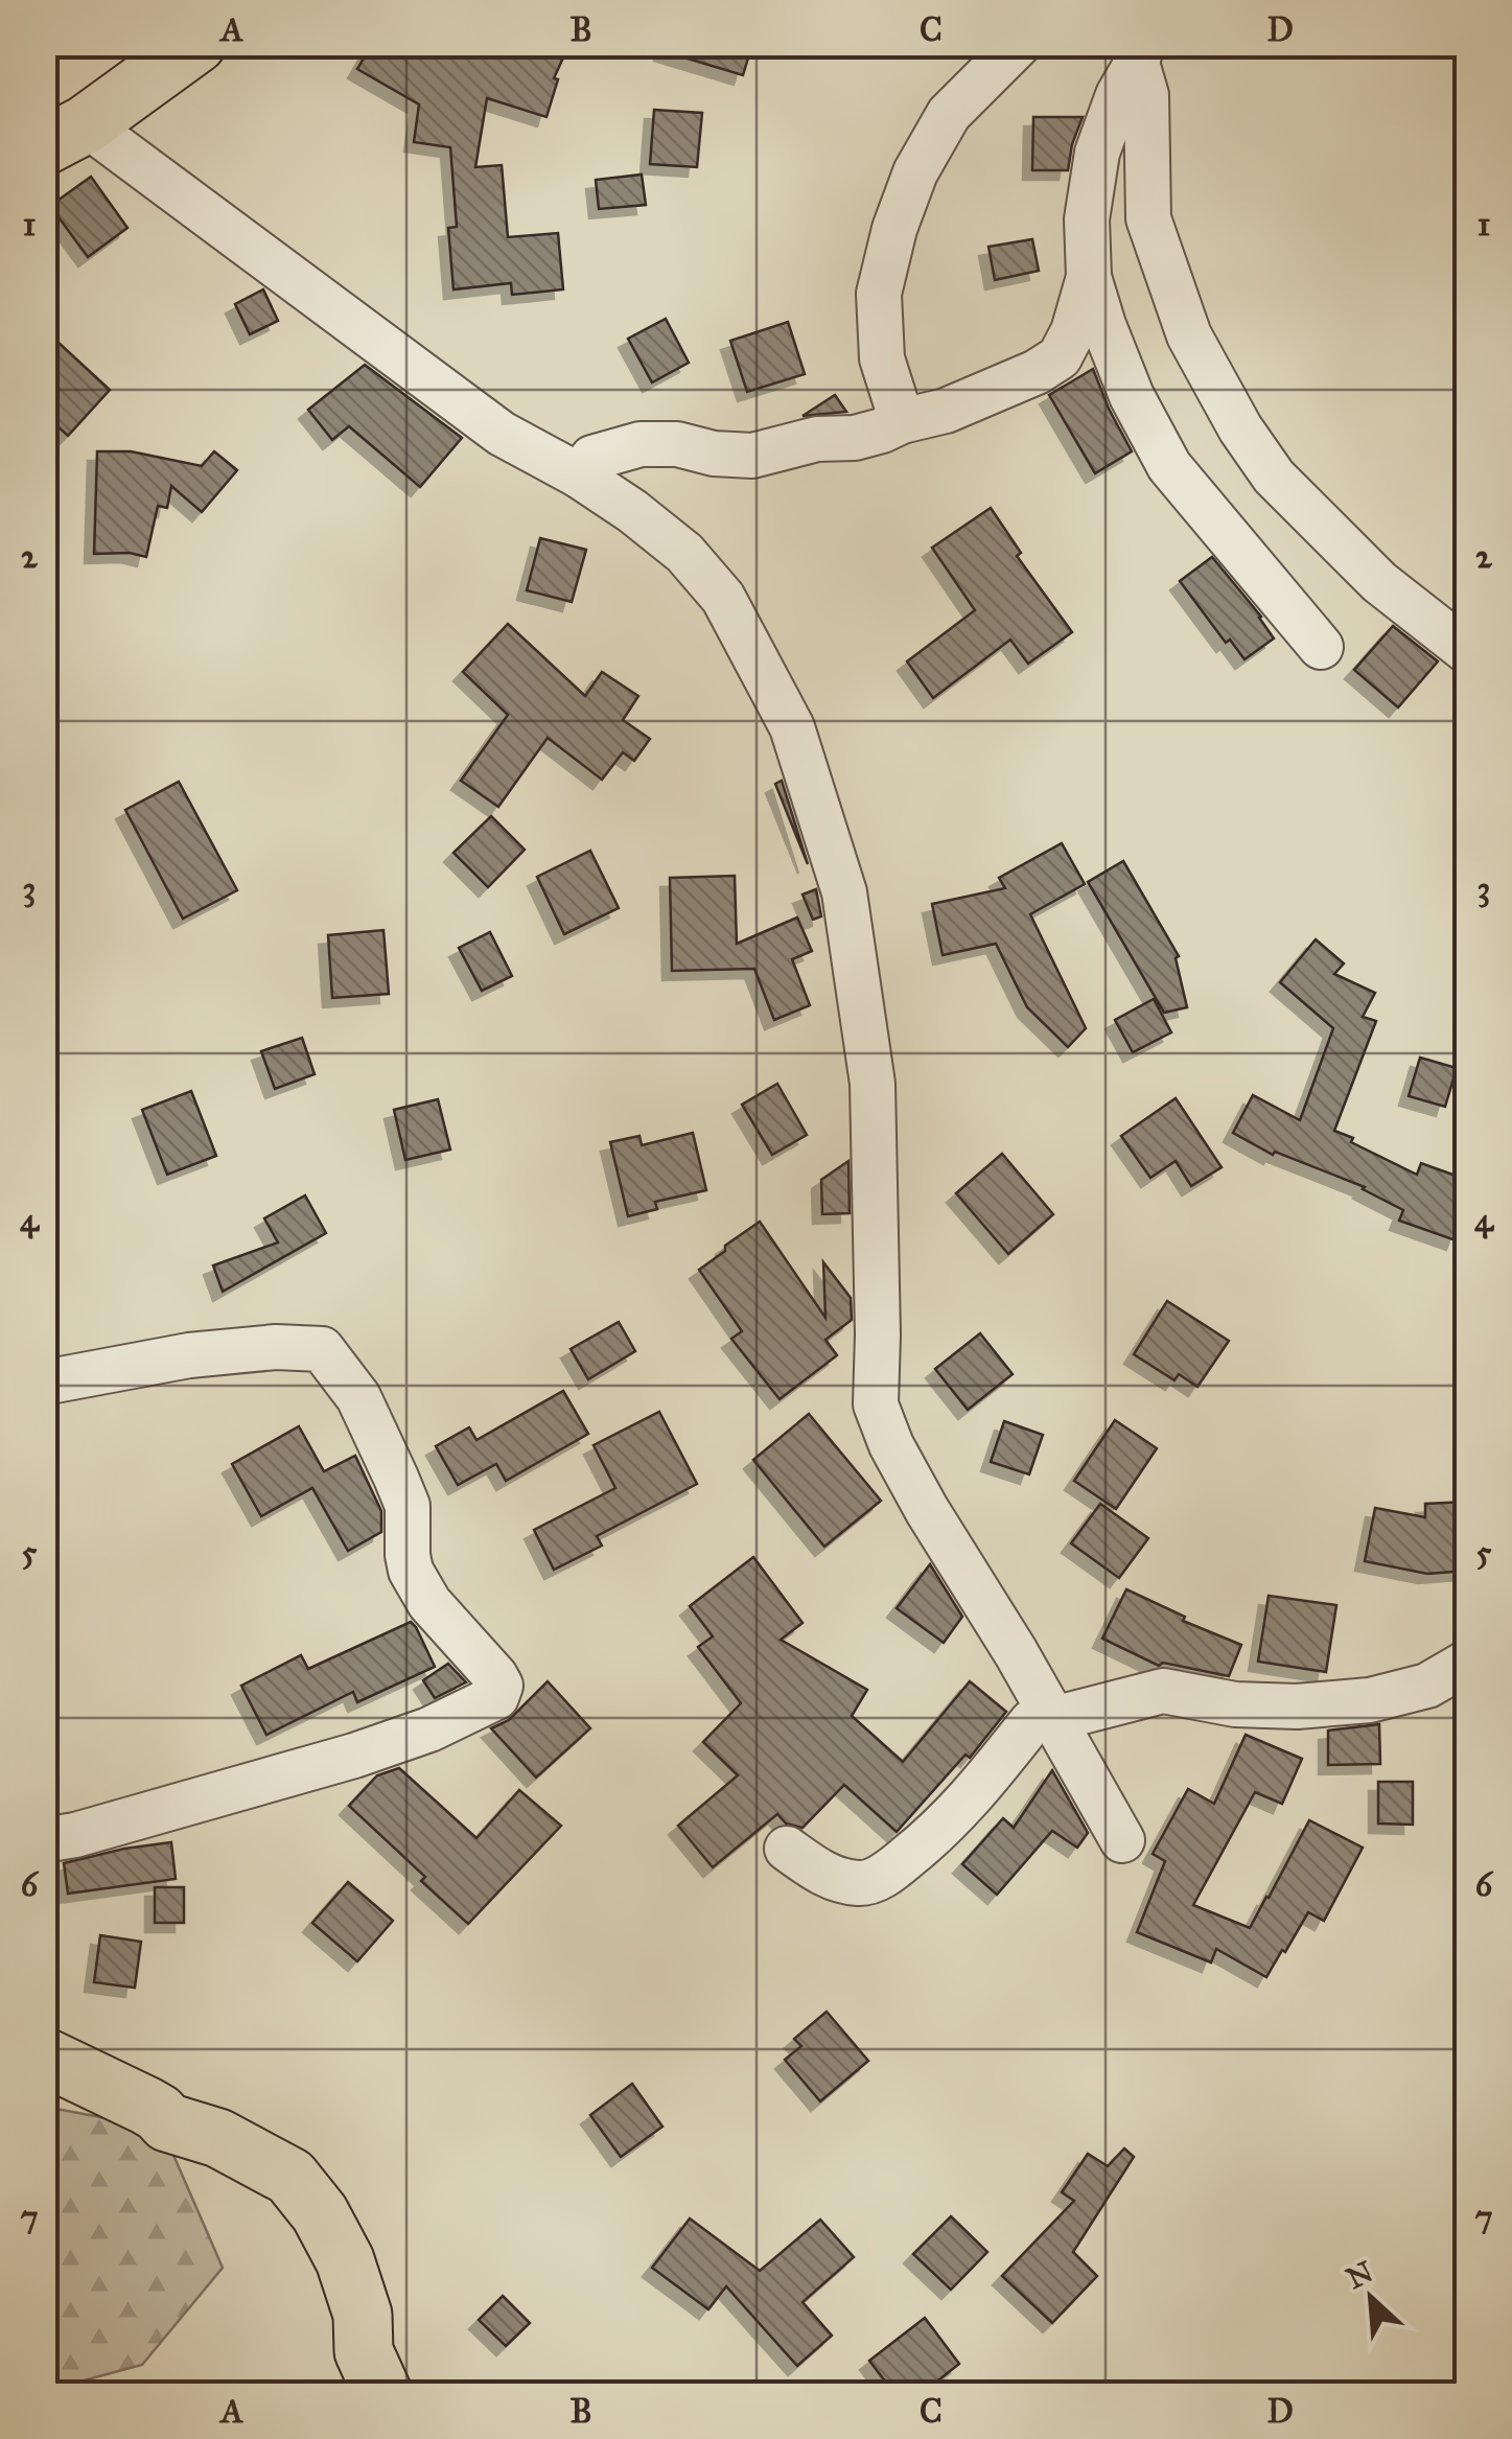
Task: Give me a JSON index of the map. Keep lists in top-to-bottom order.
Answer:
{
  "north": "top left",
  "grid": {
    "columns": [
      "A",
      "B",
      "C",
      "D"
    ],
    "rows": [
      "1",
      "2",
      "3",
      "4",
      "5",
      "6",
      "7"
    ]
  }
}
